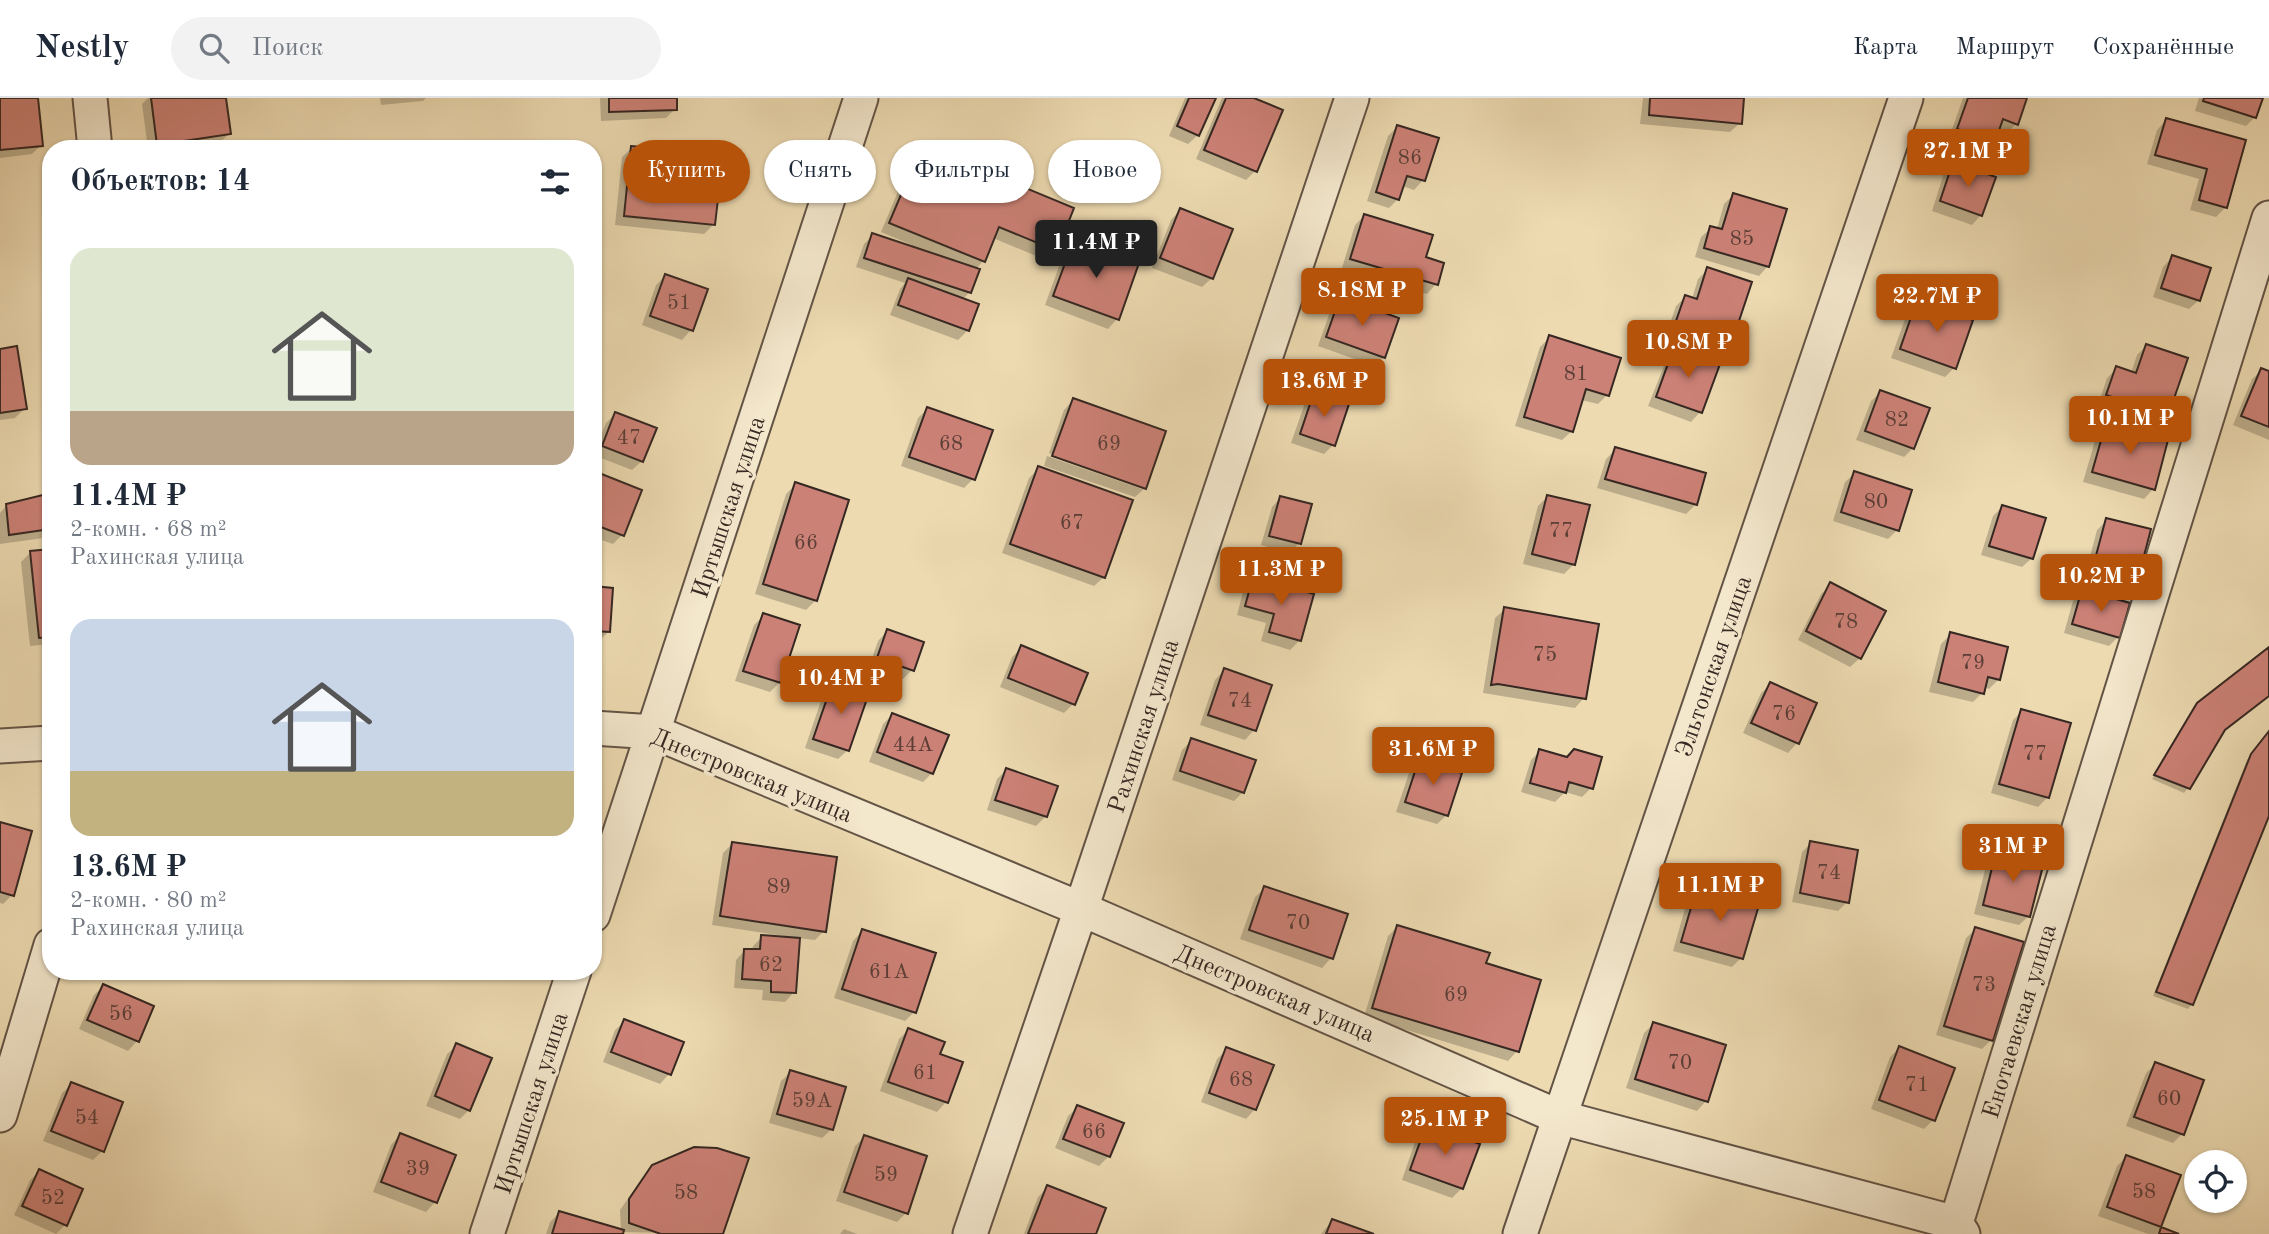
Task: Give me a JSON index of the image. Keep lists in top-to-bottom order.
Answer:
{
  "streets": {
    "street": [
      "Иртышская улица",
      "Эльтонская улица",
      "Рахинская улица",
      "Днестровская улица",
      "Енотаевская улица"
    ]
  },
  "crossings": [
    ["Иртышская улица", "Днестровская улица"],
    ["Эльтонская улица", "Днестровская улица"],
    ["Рахинская улица", "Днестровская улица"],
    ["Днестровская улица", "Енотаевская улица"]
  ],
  "house_numbers": [
    "86",
    "85",
    "51",
    "81",
    "82",
    "47",
    "68",
    "69",
    "80",
    "67",
    "77",
    "66",
    "78",
    "75",
    "79",
    "74",
    "76",
    "44А",
    "77",
    "74",
    "89",
    "70",
    "62",
    "61А",
    "73",
    "69",
    "56",
    "70",
    "61",
    "68",
    "71",
    "60",
    "59А",
    "54",
    "66",
    "39",
    "59",
    "58",
    "58",
    "52"
  ],
  "page": {
    "header": "Nestly",
    "search": "Поиск",
    "nav": ["Карта", "Маршрут", "Сохранённые"],
    "price": [
      "27.1M ₽",
      "11.4M ₽",
      "8.18M ₽",
      "22.7M ₽",
      "10.8M ₽",
      "13.6M ₽",
      "10.1M ₽",
      "11.3M ₽",
      "10.2M ₽",
      "10.4M ₽",
      "31.6M ₽",
      "31M ₽",
      "11.1M ₽",
      "25.1M ₽"
    ],
    "chip": [
      "Купить",
      "Снять",
      "Фильтры",
      "Новое"
    ],
    "heading": "Объектов: 14",
    "list": [
      {
        "name": "11.4M ₽",
        "note": "2-комн. · 68 m² · Рахинская улица"
      },
      {
        "name": "13.6M ₽",
        "note": "2-комн. · 80 m² · Рахинская улица"
      }
    ]
  }
}
